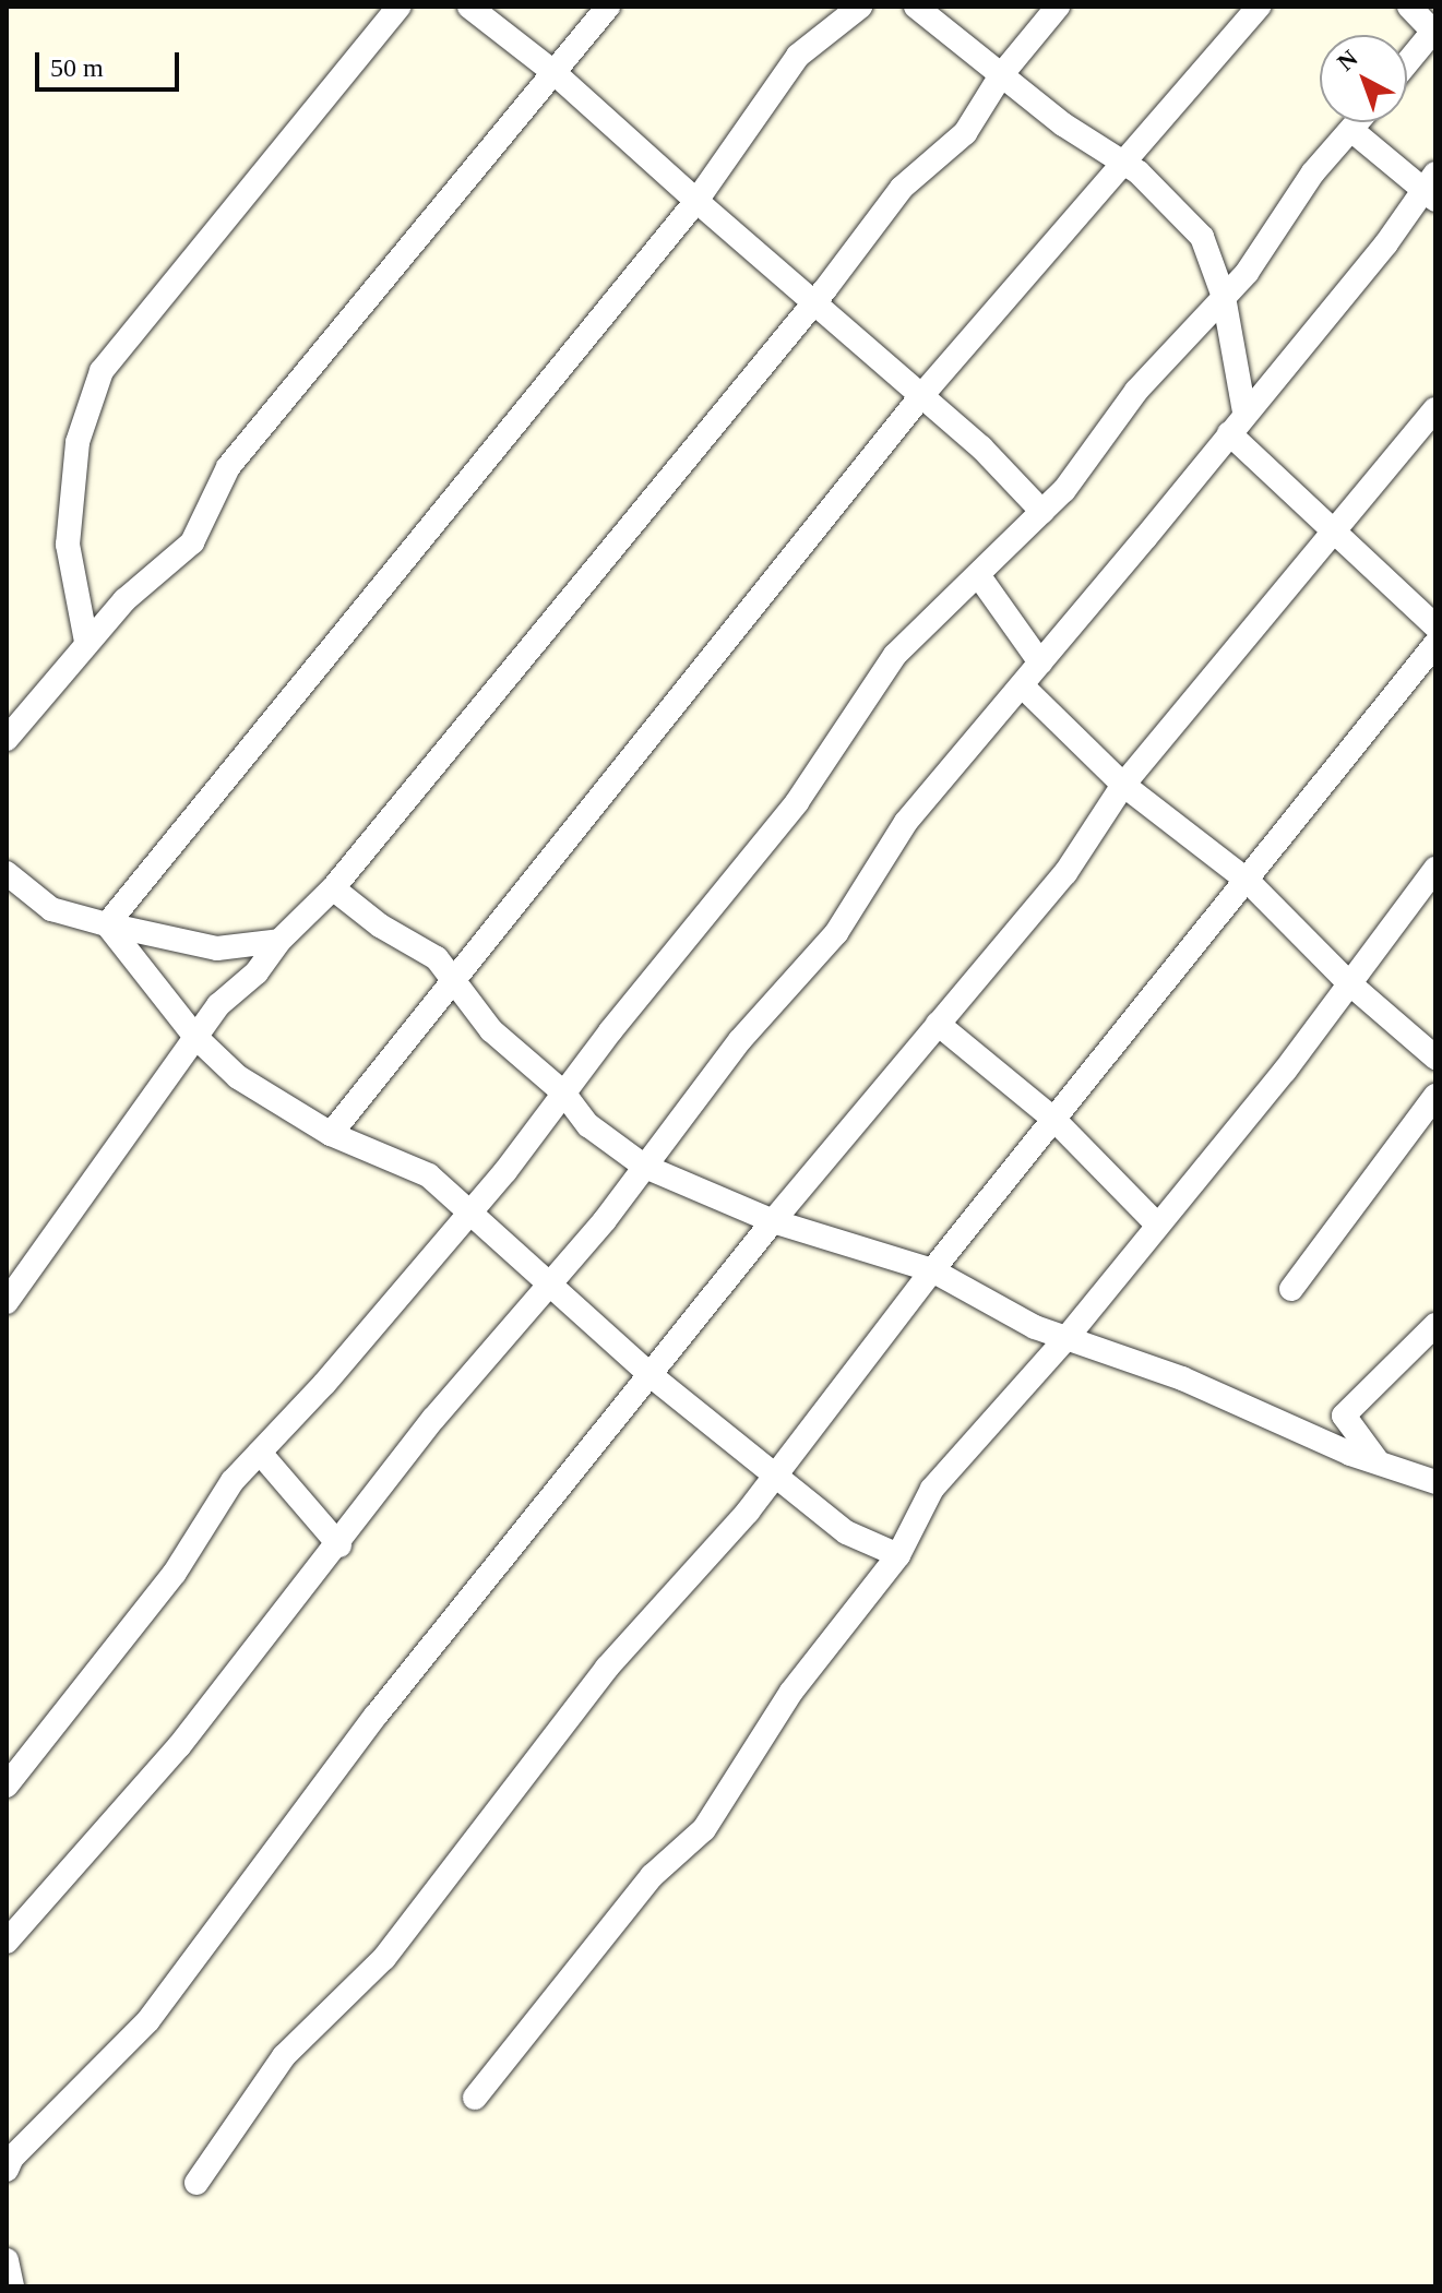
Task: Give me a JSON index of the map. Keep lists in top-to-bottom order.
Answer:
{
  "scale_bar": "50 m",
  "north": "top left"
}
